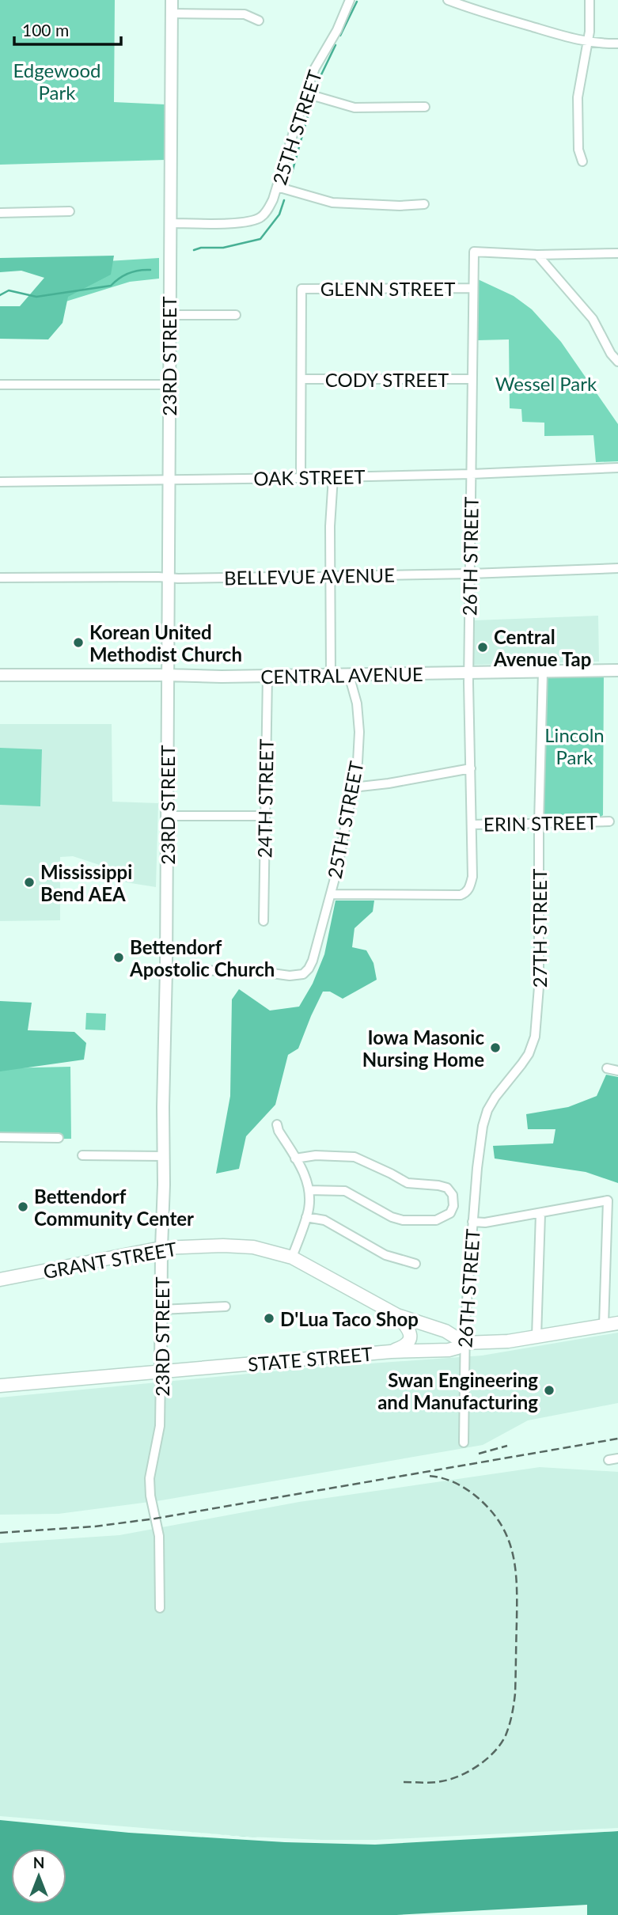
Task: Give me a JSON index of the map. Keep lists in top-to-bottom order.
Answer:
{
  "streets": {
    "main road": ["GRANT STREET", "STATE STREET"],
    "street": [
      "25TH STREET",
      "GLENN STREET",
      "23RD STREET",
      "CODY STREET",
      "OAK STREET",
      "26TH STREET",
      "BELLEVUE AVENUE",
      "CENTRAL AVENUE",
      "24TH STREET",
      "ERIN STREET",
      "27TH STREET"
    ]
  },
  "crossings": [
    ["25TH STREET", "23RD STREET"],
    ["25TH STREET", "26TH STREET"],
    ["25TH STREET", "CENTRAL AVENUE"],
    ["GLENN STREET", "CODY STREET"],
    ["GLENN STREET", "26TH STREET"],
    ["23RD STREET", "OAK STREET"],
    ["23RD STREET", "BELLEVUE AVENUE"],
    ["23RD STREET", "CENTRAL AVENUE"],
    ["23RD STREET", "GRANT STREET"],
    ["23RD STREET", "STATE STREET"],
    ["CODY STREET", "26TH STREET"],
    ["OAK STREET", "26TH STREET"],
    ["26TH STREET", "BELLEVUE AVENUE"],
    ["26TH STREET", "CENTRAL AVENUE"],
    ["26TH STREET", "ERIN STREET"],
    ["26TH STREET", "27TH STREET"],
    ["26TH STREET", "GRANT STREET"],
    ["26TH STREET", "STATE STREET"],
    ["CENTRAL AVENUE", "24TH STREET"],
    ["CENTRAL AVENUE", "27TH STREET"],
    ["ERIN STREET", "27TH STREET"],
    ["GRANT STREET", "STATE STREET"]
  ],
  "parks": ["Edgewood Park", "Wessel Park", "Lincoln Park"],
  "places": [
    "Korean United Methodist Church",
    "Central Avenue Tap",
    "Mississippi Bend AEA",
    "Bettendorf Apostolic Church",
    "Iowa Masonic Nursing Home",
    "Bettendorf Community Center",
    "D'Lua Taco Shop",
    "Swan Engineering and Manufacturing"
  ],
  "scale_bar": "100 m",
  "north": "top"
}
